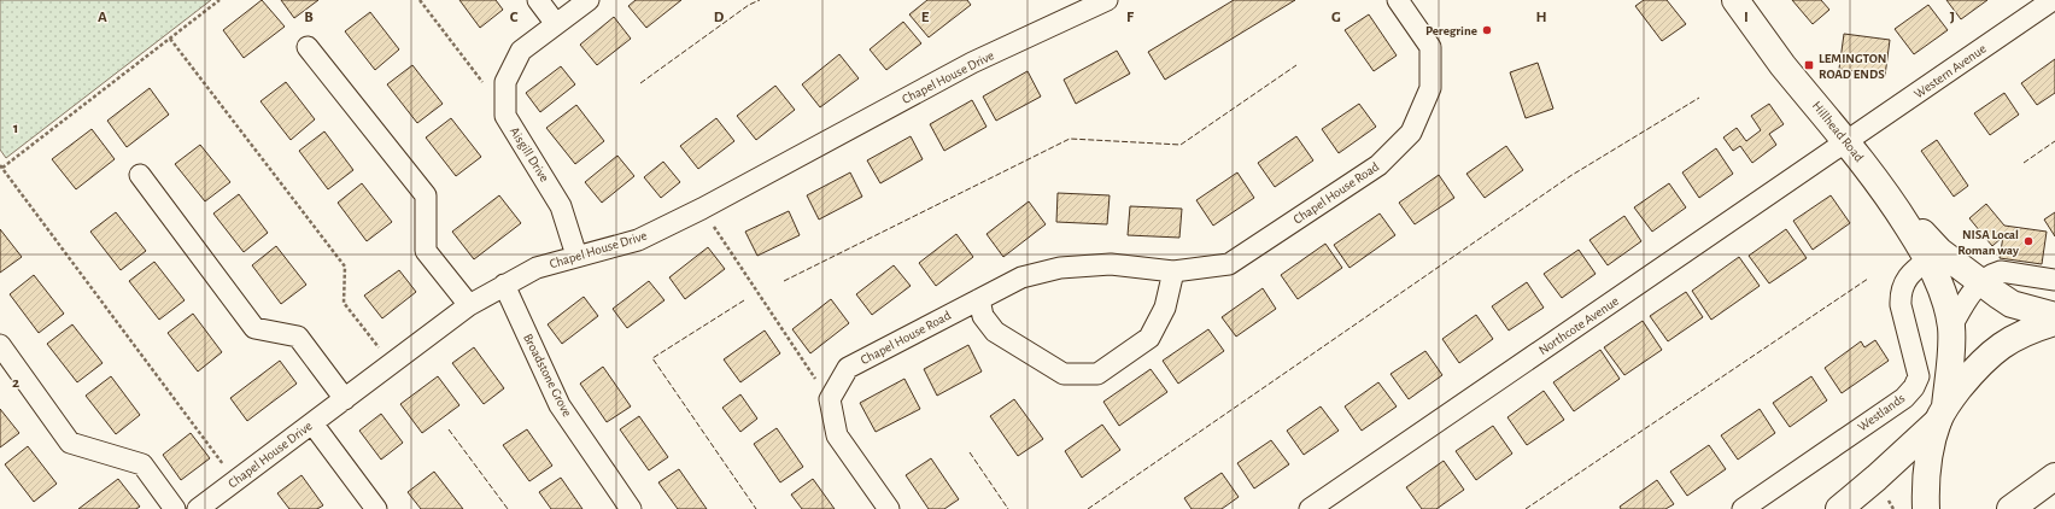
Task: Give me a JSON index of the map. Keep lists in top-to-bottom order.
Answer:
{
  "streets": {
    "main road": ["Hillhead Road"],
    "street": [
      "Western Avenue",
      "Chapel House Drive",
      "Aisgill Drive",
      "Chapel House Road",
      "Northcote Avenue",
      "Broadstone Grove",
      "Westlands"
    ]
  },
  "crossings": [
    ["Western Avenue", "Hillhead Road"],
    ["Western Avenue", "Northcote Avenue"],
    ["Chapel House Drive", "Aisgill Drive"],
    ["Chapel House Drive", "Broadstone Grove"],
    ["Hillhead Road", "Northcote Avenue"],
    ["Hillhead Road", "Westlands"]
  ],
  "places": {
    "other": ["Peregrine", "NISA Local Roman way"],
    "transit": ["LEMINGTON ROAD ENDS"]
  },
  "grid": {
    "columns": [
      "A",
      "B",
      "C",
      "D",
      "E",
      "F",
      "G",
      "H",
      "I",
      "J"
    ],
    "rows": ["1", "2"]
  }
}
